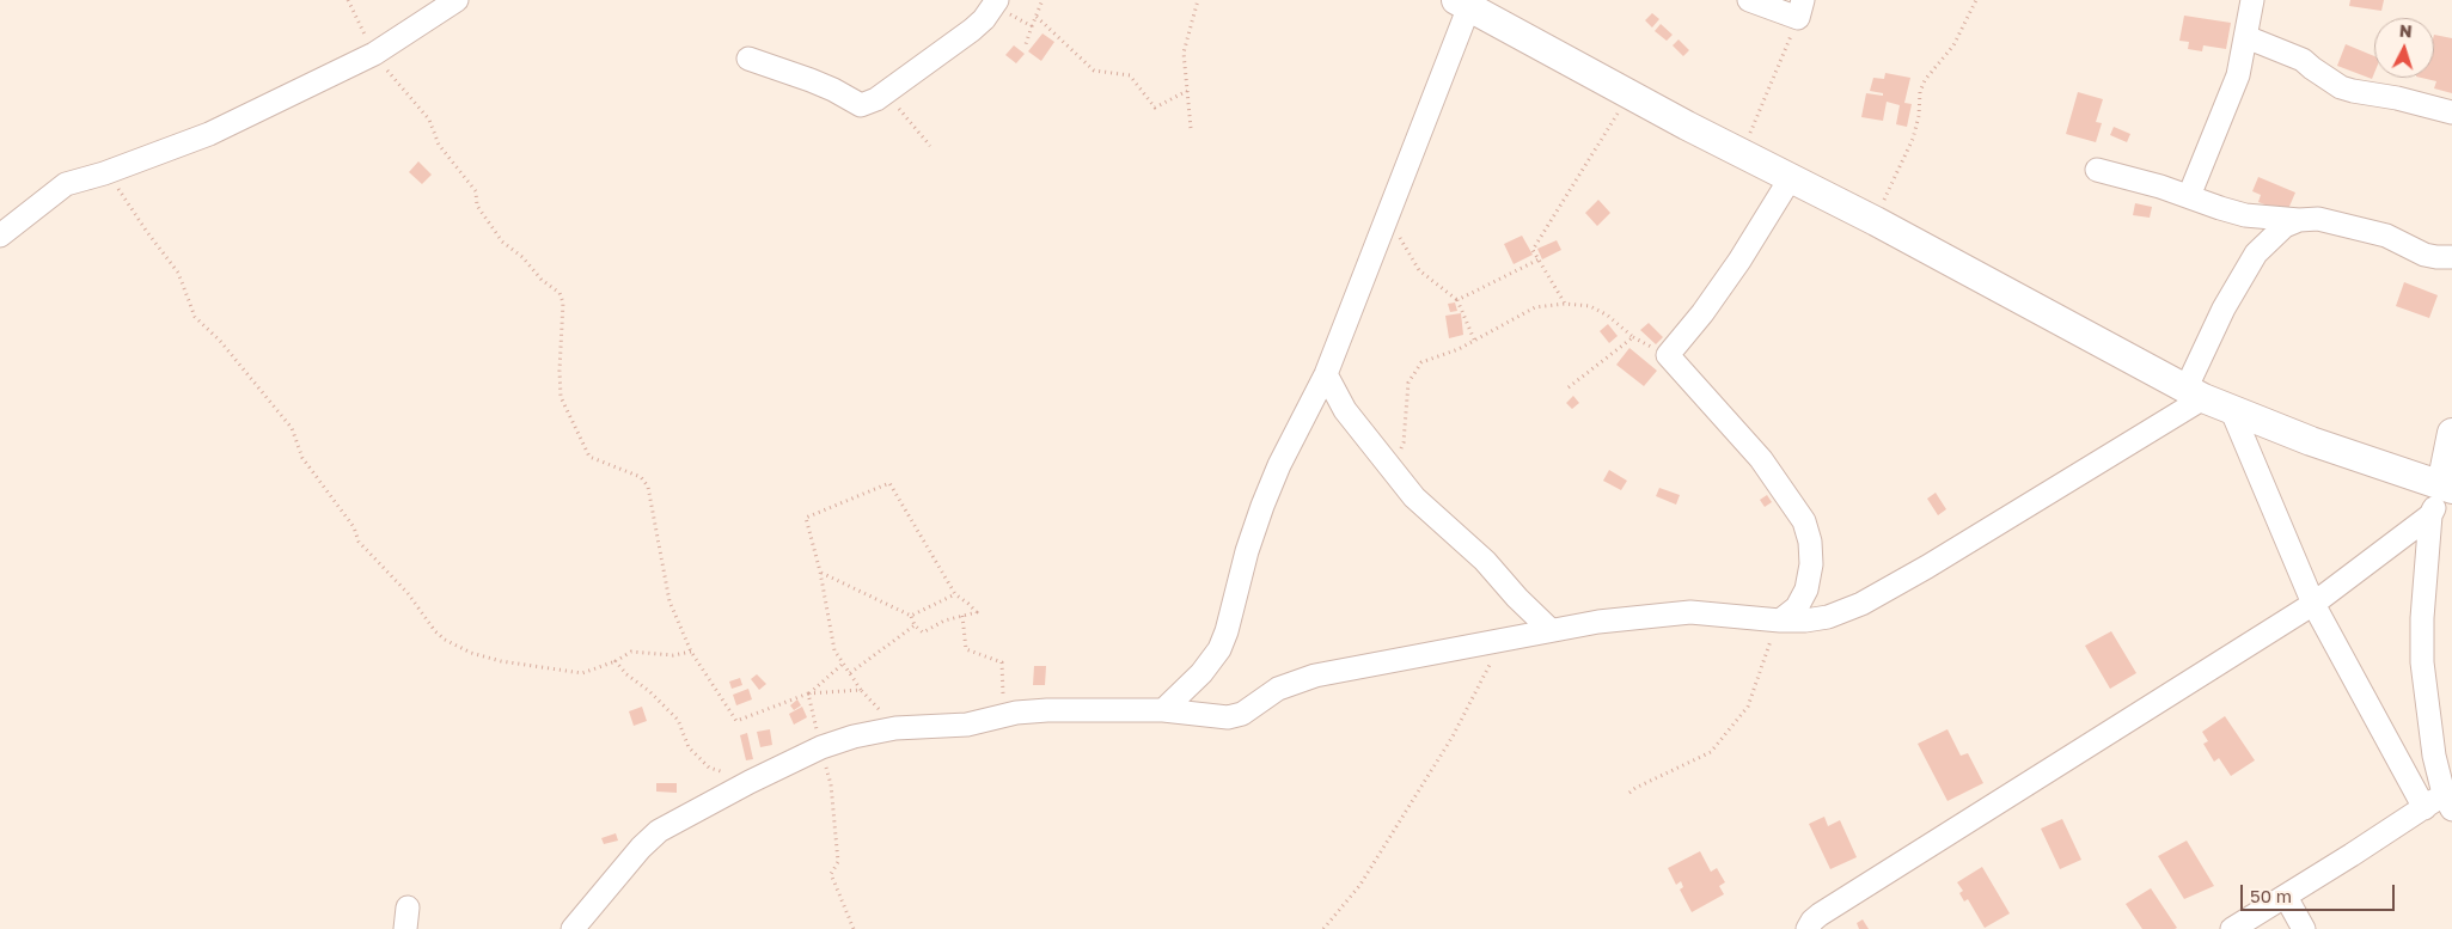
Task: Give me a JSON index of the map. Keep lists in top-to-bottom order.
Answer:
{
  "scale_bar": "50 m",
  "north": "top"
}
